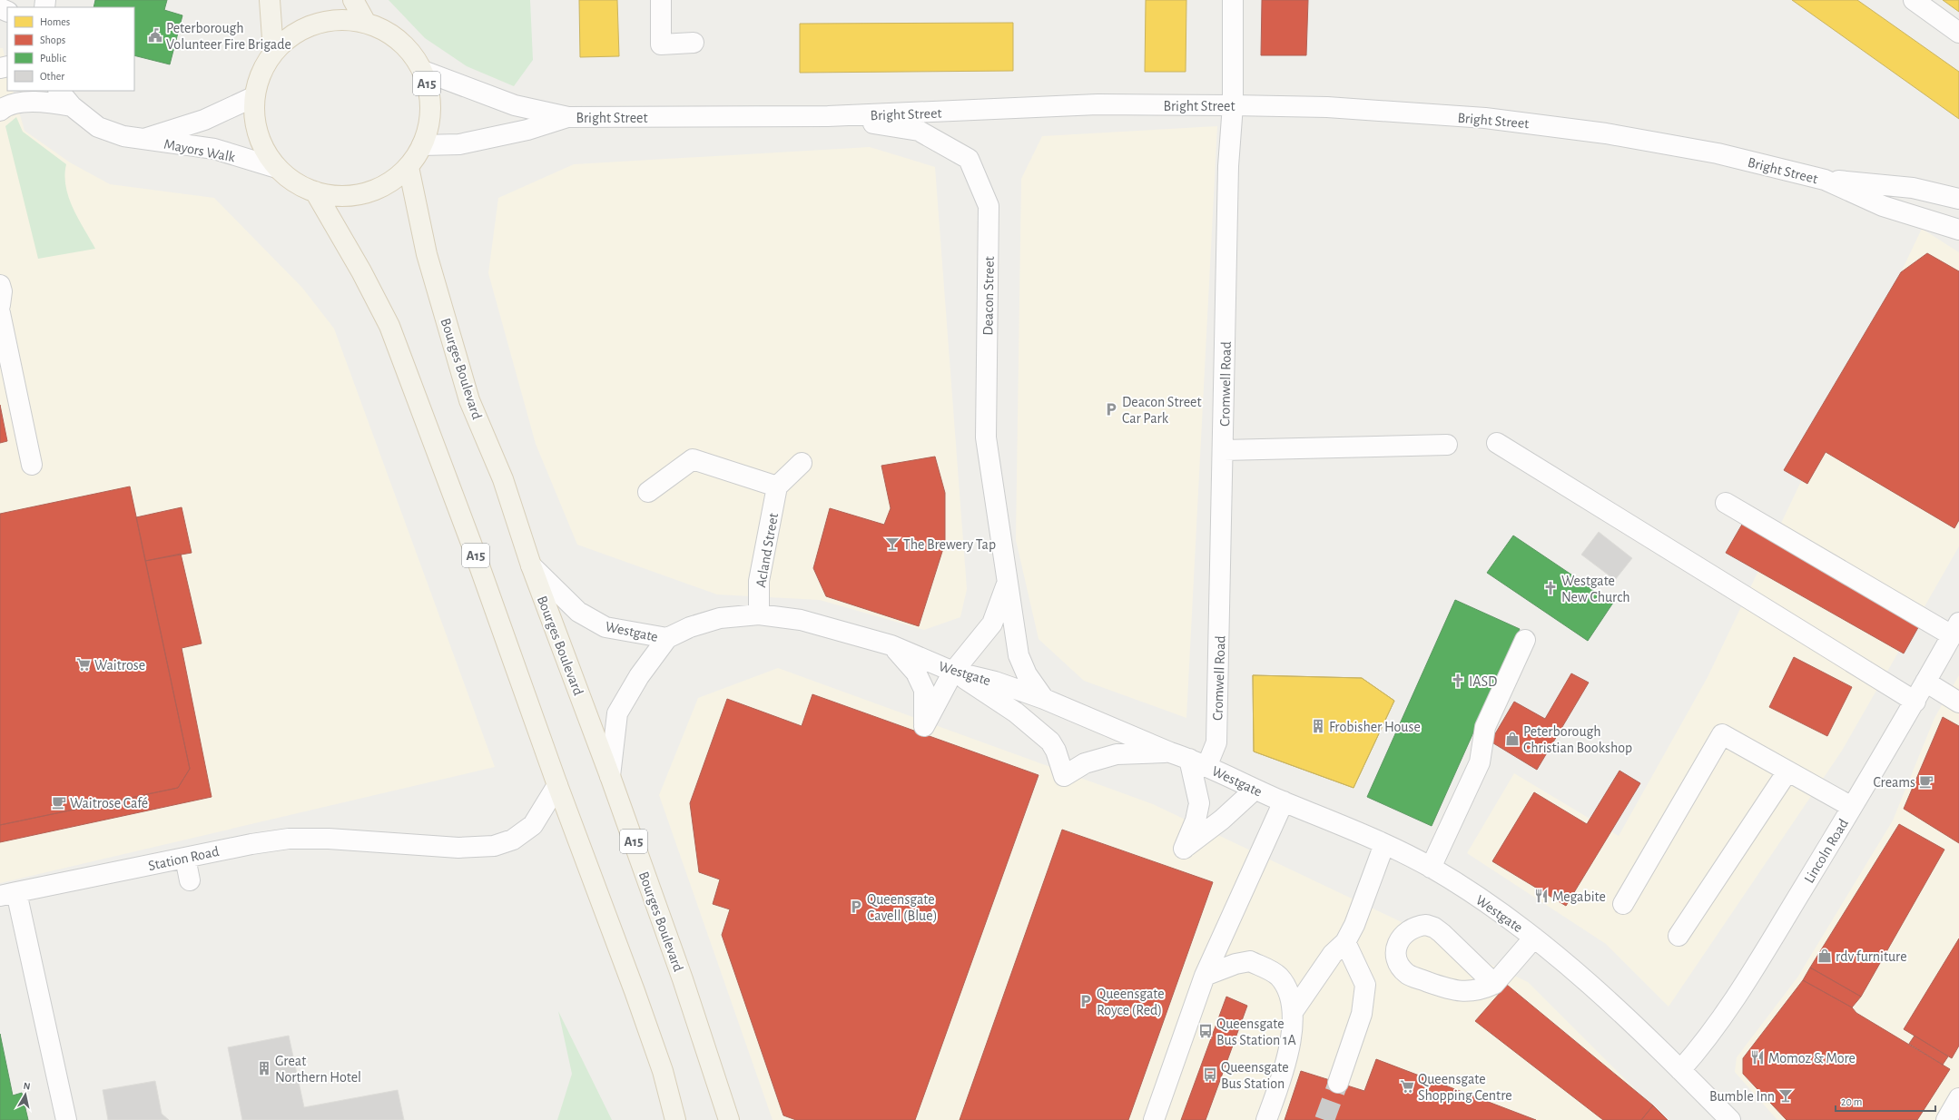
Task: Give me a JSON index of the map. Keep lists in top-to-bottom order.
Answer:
{
  "streets": {
    "main road": ["A15", "Bourges Boulevard"],
    "street": [
      "Bright Street",
      "Mayors Walk",
      "Deacon Street",
      "Cromwell Road",
      "Acland Street",
      "Westgate",
      "Lincoln Road",
      "Station Road"
    ]
  },
  "crossings": [
    ["A15", "Bright Street"],
    ["A15", "Mayors Walk"],
    ["A15", "Bourges Boulevard"],
    ["A15", "Station Road"],
    ["Bright Street", "Deacon Street"],
    ["Bright Street", "Cromwell Road"],
    ["Deacon Street", "Westgate"],
    ["Bourges Boulevard", "Westgate"],
    ["Cromwell Road", "Westgate"],
    ["Acland Street", "Westgate"],
    ["Westgate", "Lincoln Road"]
  ],
  "places": {
    "public building": ["Peterborough Volunteer Fire Brigade"],
    "parking": ["Deacon Street Car Park", "Queensgate Cavell (Blue)", "Queensgate Royce (Red)"],
    "bar": ["The Brewery Tap", "Bumble Inn"],
    "church": ["Westgate New Church", "IASD"],
    "supermarket": ["Waitrose", "Queensgate Shopping Centre"],
    "building": ["Frobisher House", "Great Northern Hotel"],
    "shop": ["Peterborough Christian Bookshop", "rdv furniture"],
    "cafe": ["Creams", "Waitrose Café"],
    "restaurant": ["Megabite", "Momoz & More"],
    "bus stop": ["Queensgate Bus Station 1A", "Queensgate Bus Station"]
  },
  "legend": [
    "Homes",
    "Shops",
    "Public",
    "Other"
  ],
  "scale_bar": "20 m",
  "north": "top"
}
